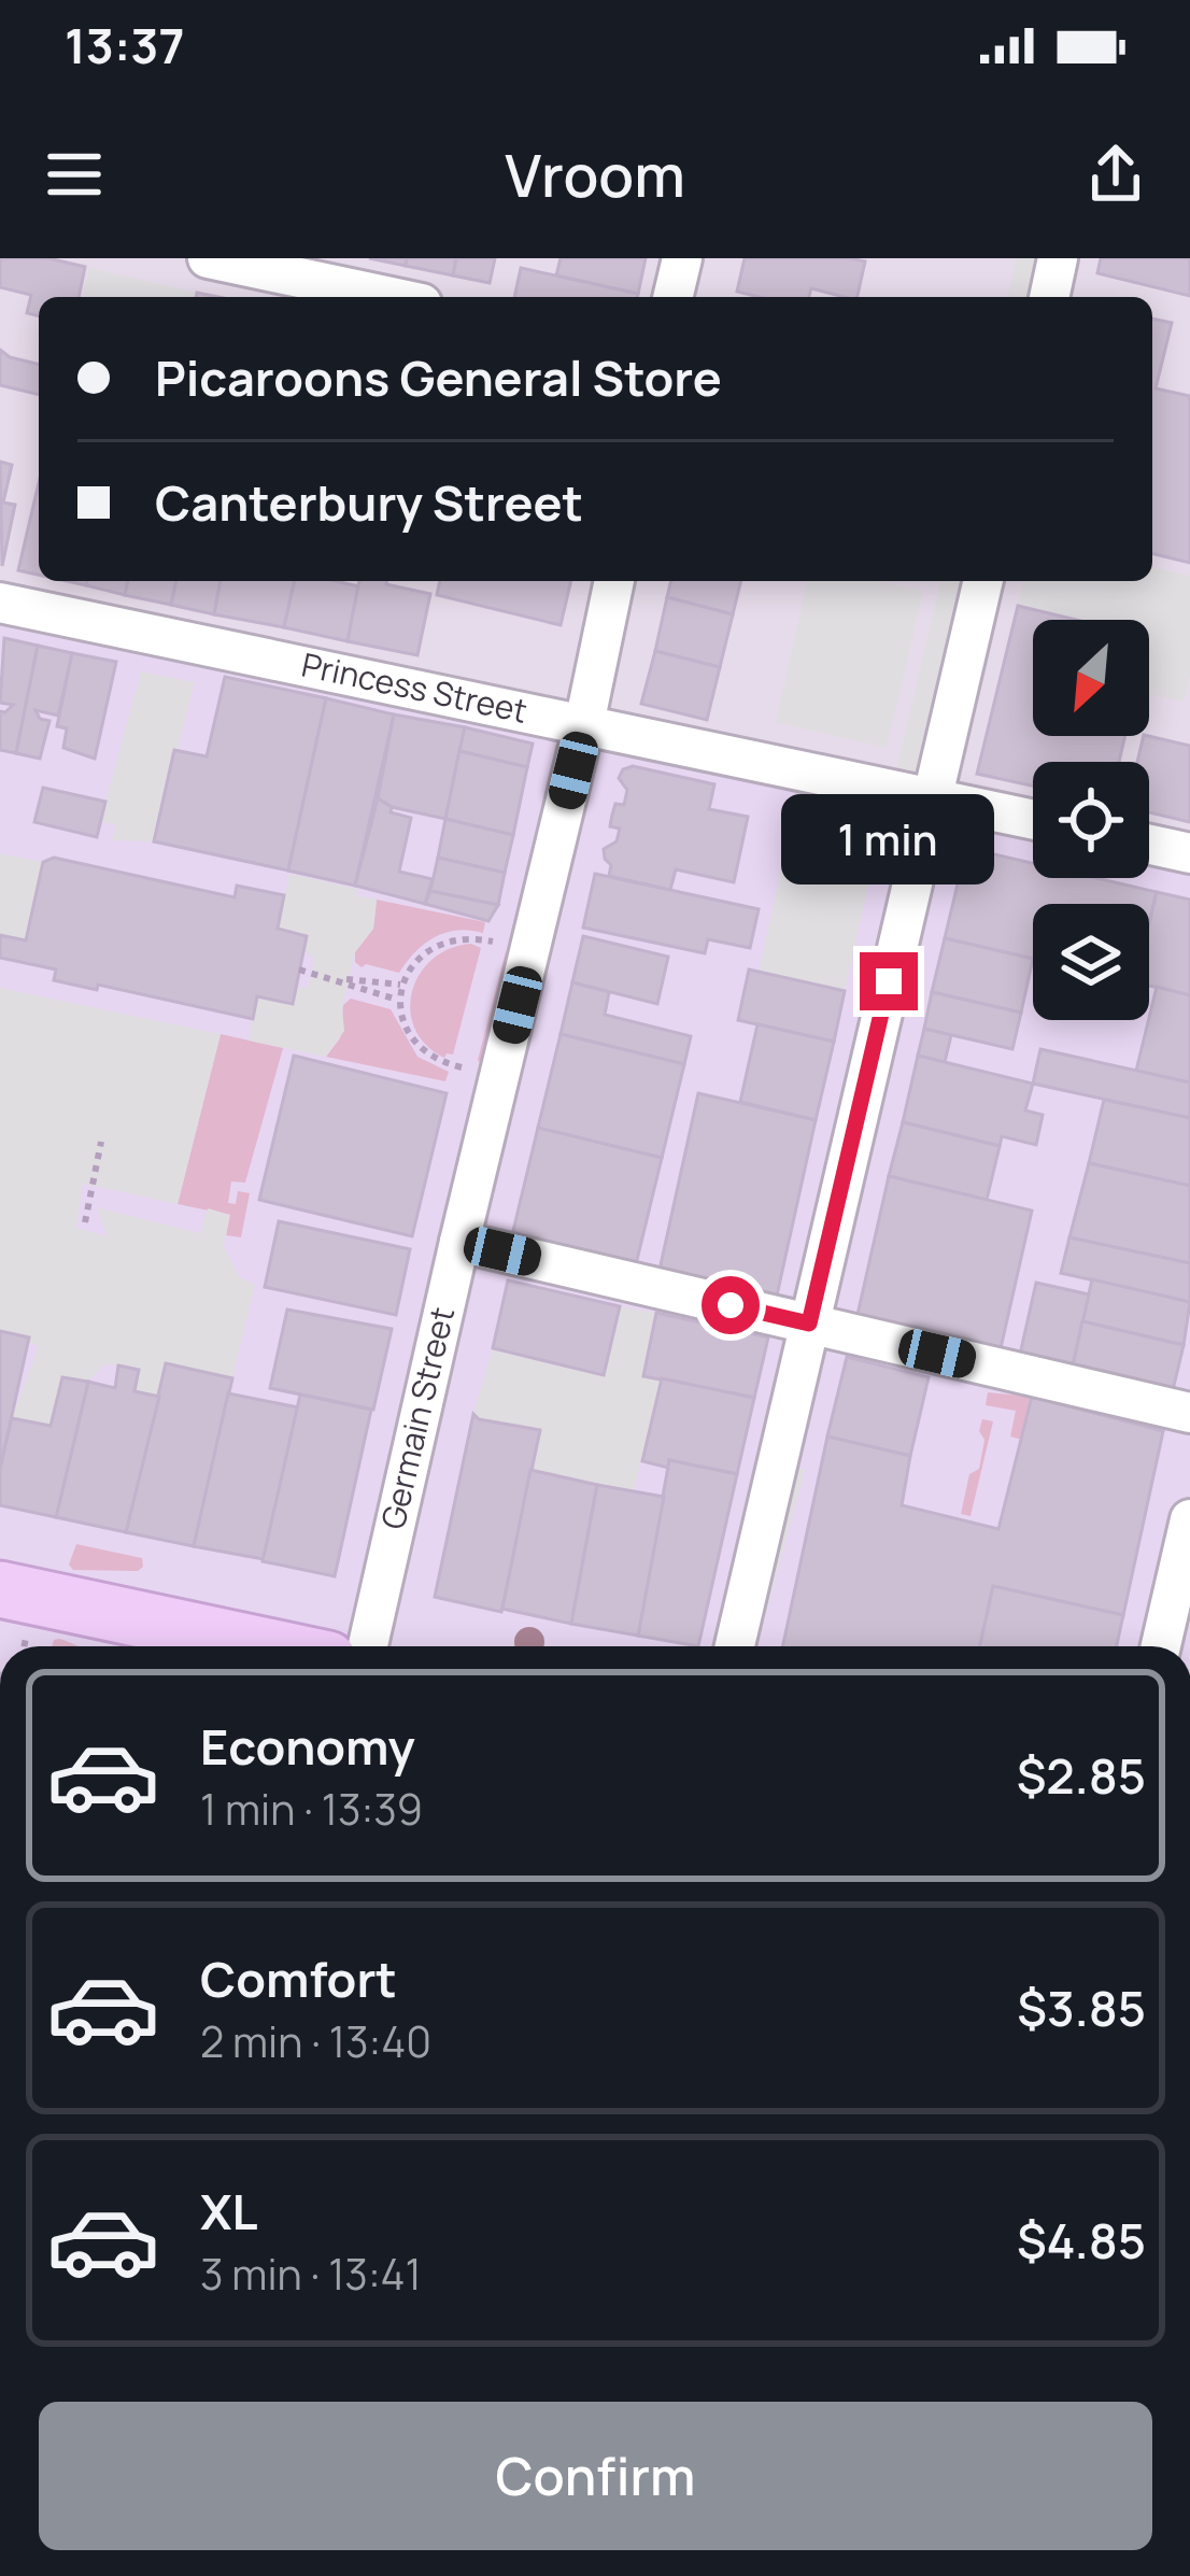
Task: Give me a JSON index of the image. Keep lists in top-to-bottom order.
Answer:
{
  "streets": {
    "street": ["Princess Street", "Germain Street"]
  },
  "crossings": [
    ["Princess Street", "Germain Street"]
  ],
  "north": "bottom left",
  "page": {
    "status": "13:37",
    "header": "Vroom",
    "banner": ["Picaroons General Store", "Canterbury Street"],
    "bubble": "1 min",
    "list": [
      {
        "name": "Economy",
        "note": "1 min · 13:39",
        "value": "$2.85"
      },
      {
        "name": "Comfort",
        "note": "2 min · 13:40",
        "value": "$3.85"
      },
      {
        "name": "XL",
        "note": "3 min · 13:41",
        "value": "$4.85"
      }
    ],
    "buttons": "Confirm"
  }
}
